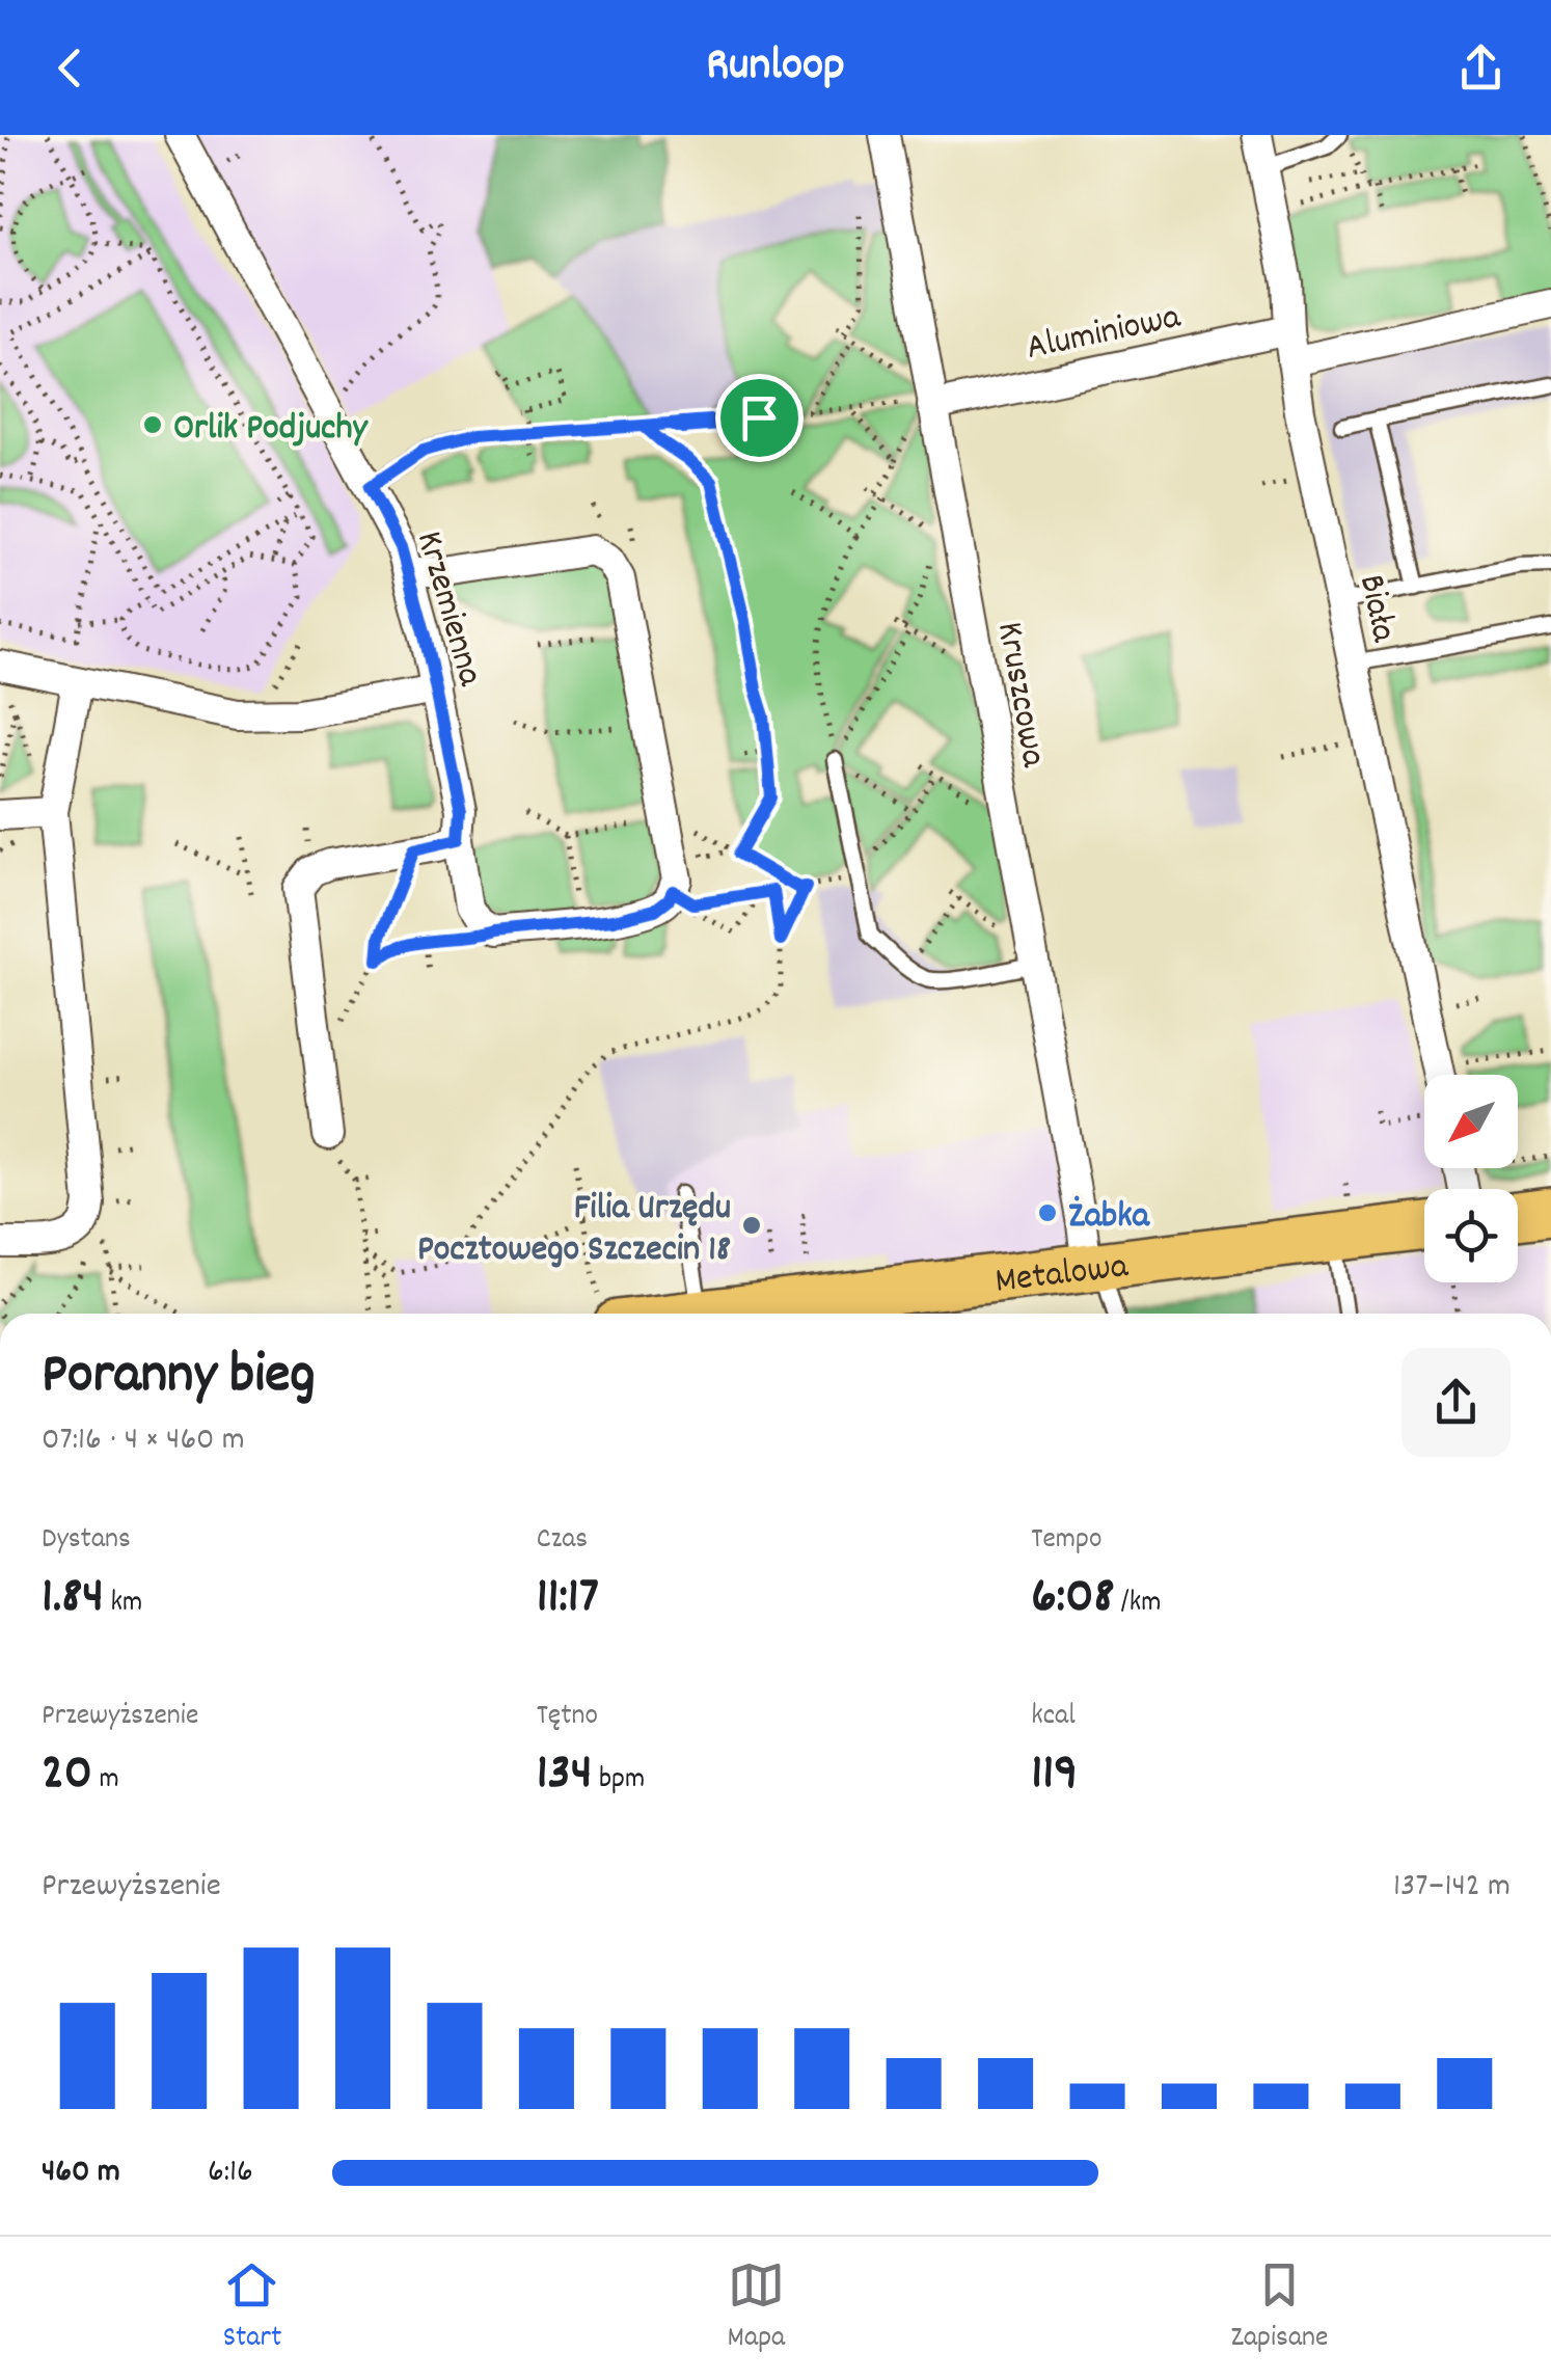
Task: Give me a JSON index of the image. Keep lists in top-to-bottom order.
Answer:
{
  "streets": {
    "main road": ["Metalowa"],
    "street": [
      "Aluminiowa",
      "Krzemienna",
      "Biała",
      "Kruszcowa"
    ]
  },
  "crossings": [
    ["Aluminiowa", "Biała"],
    ["Aluminiowa", "Kruszcowa"],
    ["Kruszcowa", "Metalowa"]
  ],
  "places": ["Orlik Podjuchy", "Żabka", "Filia Urzędu Pocztowego Szczecin 18"],
  "north": "bottom left",
  "page": {
    "header": "Runloop",
    "heading": ["Poranny bieg", "07:16 · 4 × 460 m"],
    "stats": [
      ["Dystans", "1.84 km"],
      ["Czas", "11:17"],
      ["Tempo", "6:08 /km"],
      ["Przewyższenie", "20 m"],
      ["Tętno", "134 bpm"],
      ["kcal", "119"]
    ],
    "chart": ["Przewyższenie", "137–142 m"],
    "list": [
      {
        "name": "460 m",
        "note": "6:16"
      }
    ],
    "tabs": ["Start", "Mapa", "Zapisane"]
  }
}
